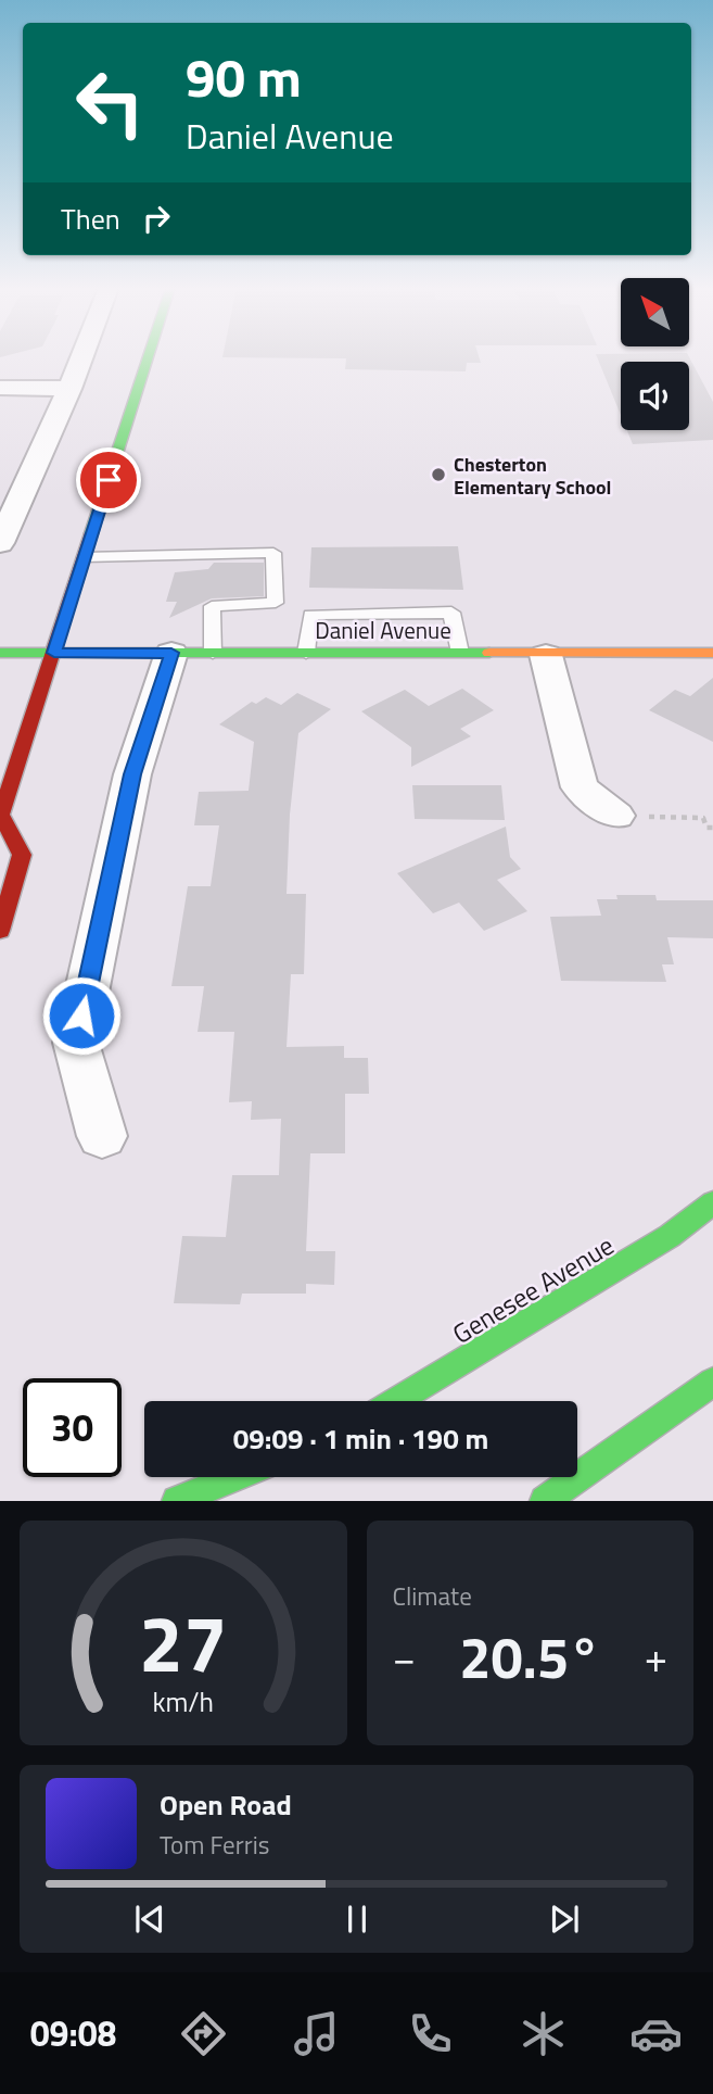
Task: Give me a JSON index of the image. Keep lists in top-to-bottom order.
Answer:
{
  "streets": {
    "main road": ["Daniel Avenue", "Genesee Avenue"]
  },
  "places": ["Chesterton Elementary School"],
  "north": "top left",
  "page": {
    "turn": ["90 m", "Daniel Avenue"],
    "then": "Then",
    "limit": "30",
    "trip": "09:09 · 1 min · 190 m",
    "tile": "Climate",
    "heat": ["−", "20.5°", "+"],
    "song": ["Open Road", "Tom Ferris"],
    "tabs": "09:08",
    "gauge": ["27", "km/h"]
  }
}
